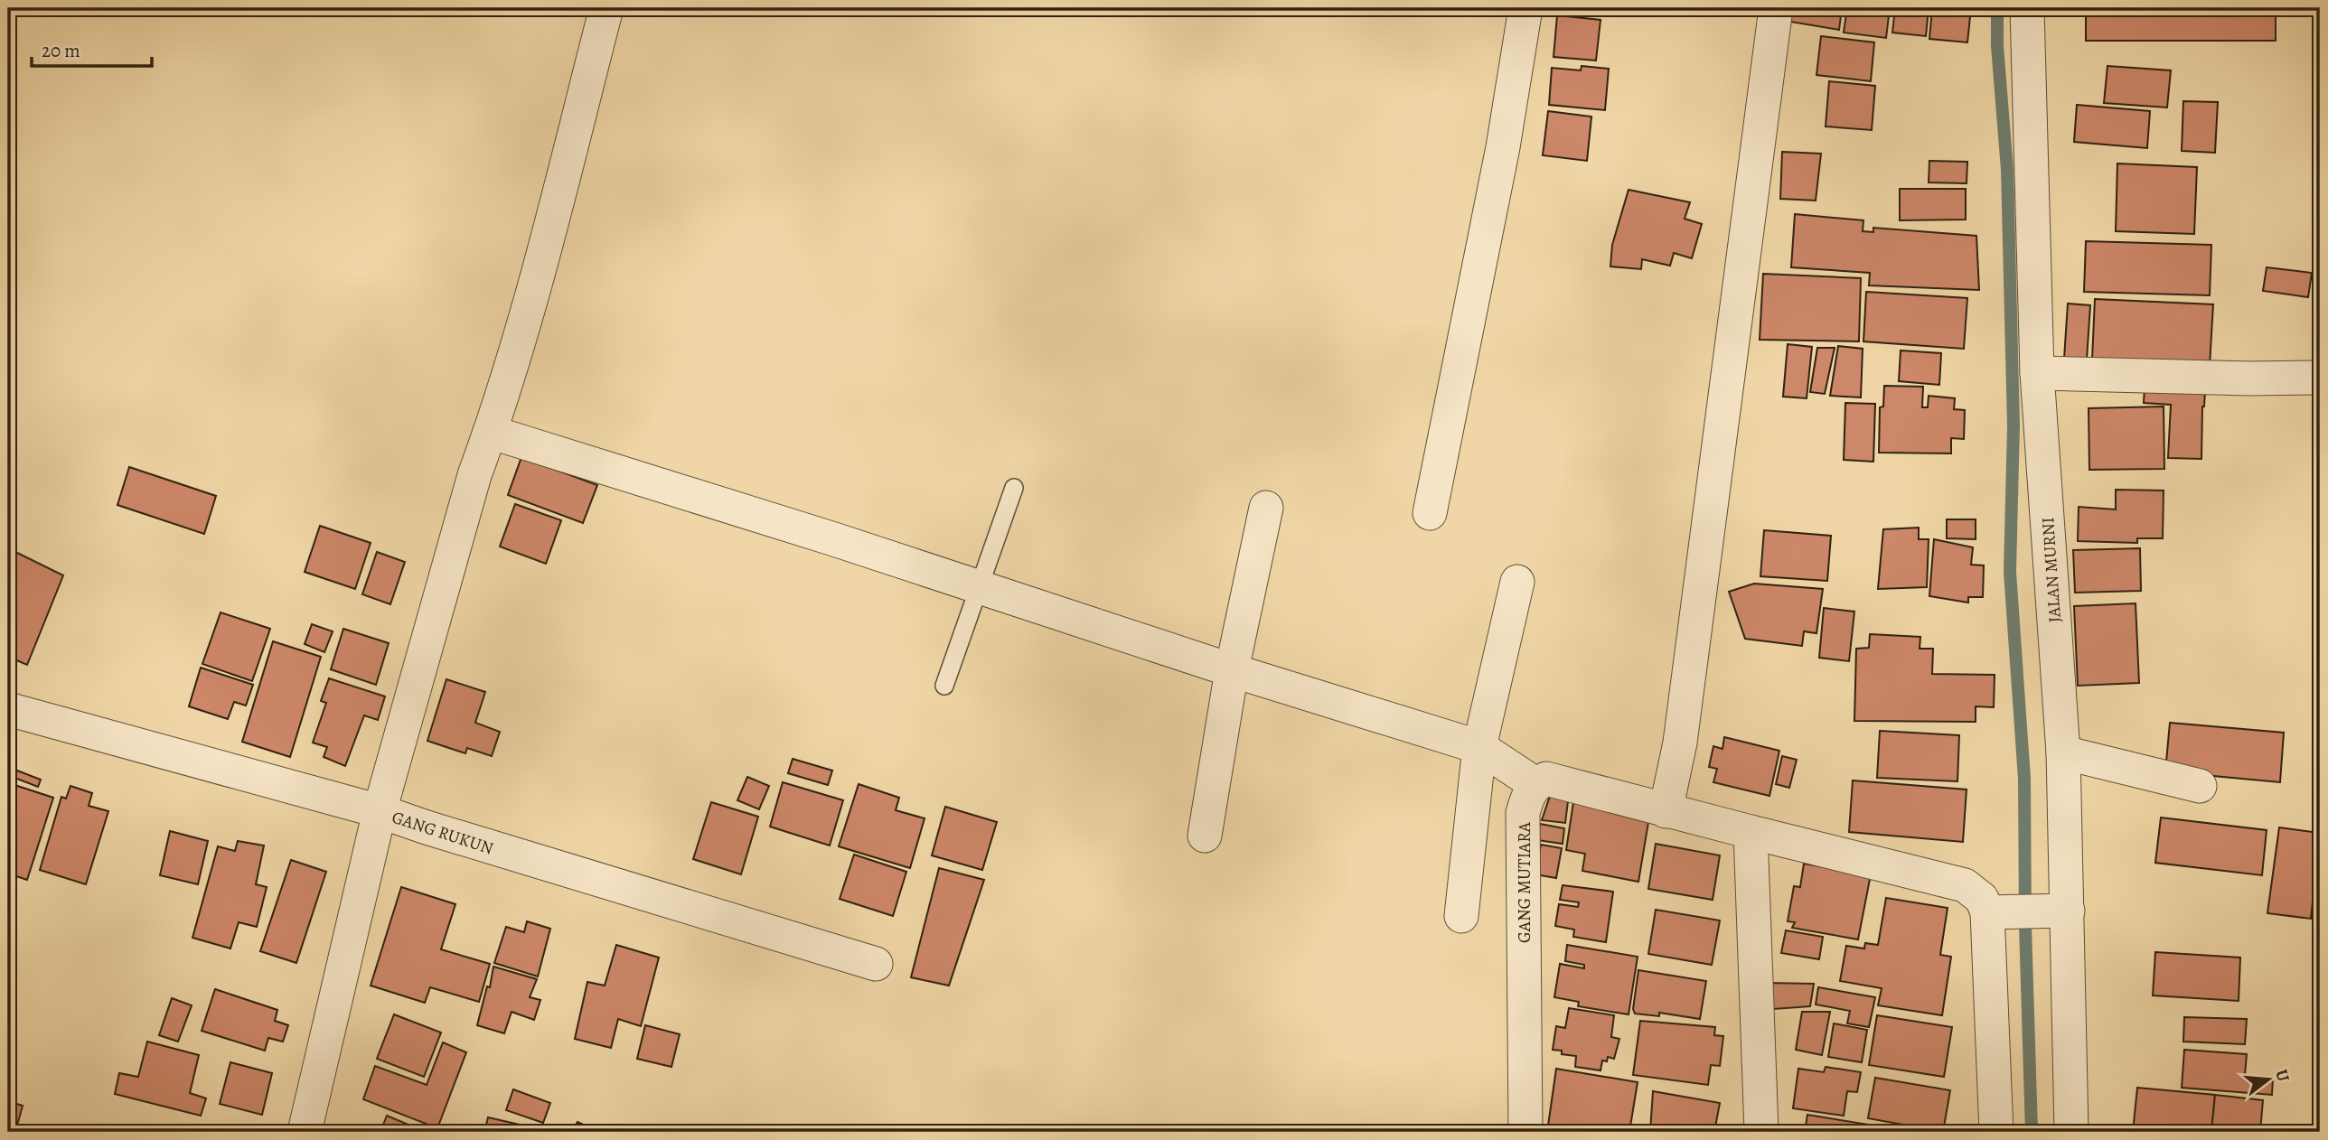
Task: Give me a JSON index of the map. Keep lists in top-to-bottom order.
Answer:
{
  "streets": {
    "street": ["JALAN MURNI", "GANG RUKUN", "GANG MUTIARA"]
  },
  "scale_bar": "20 m",
  "north": "right"
}
